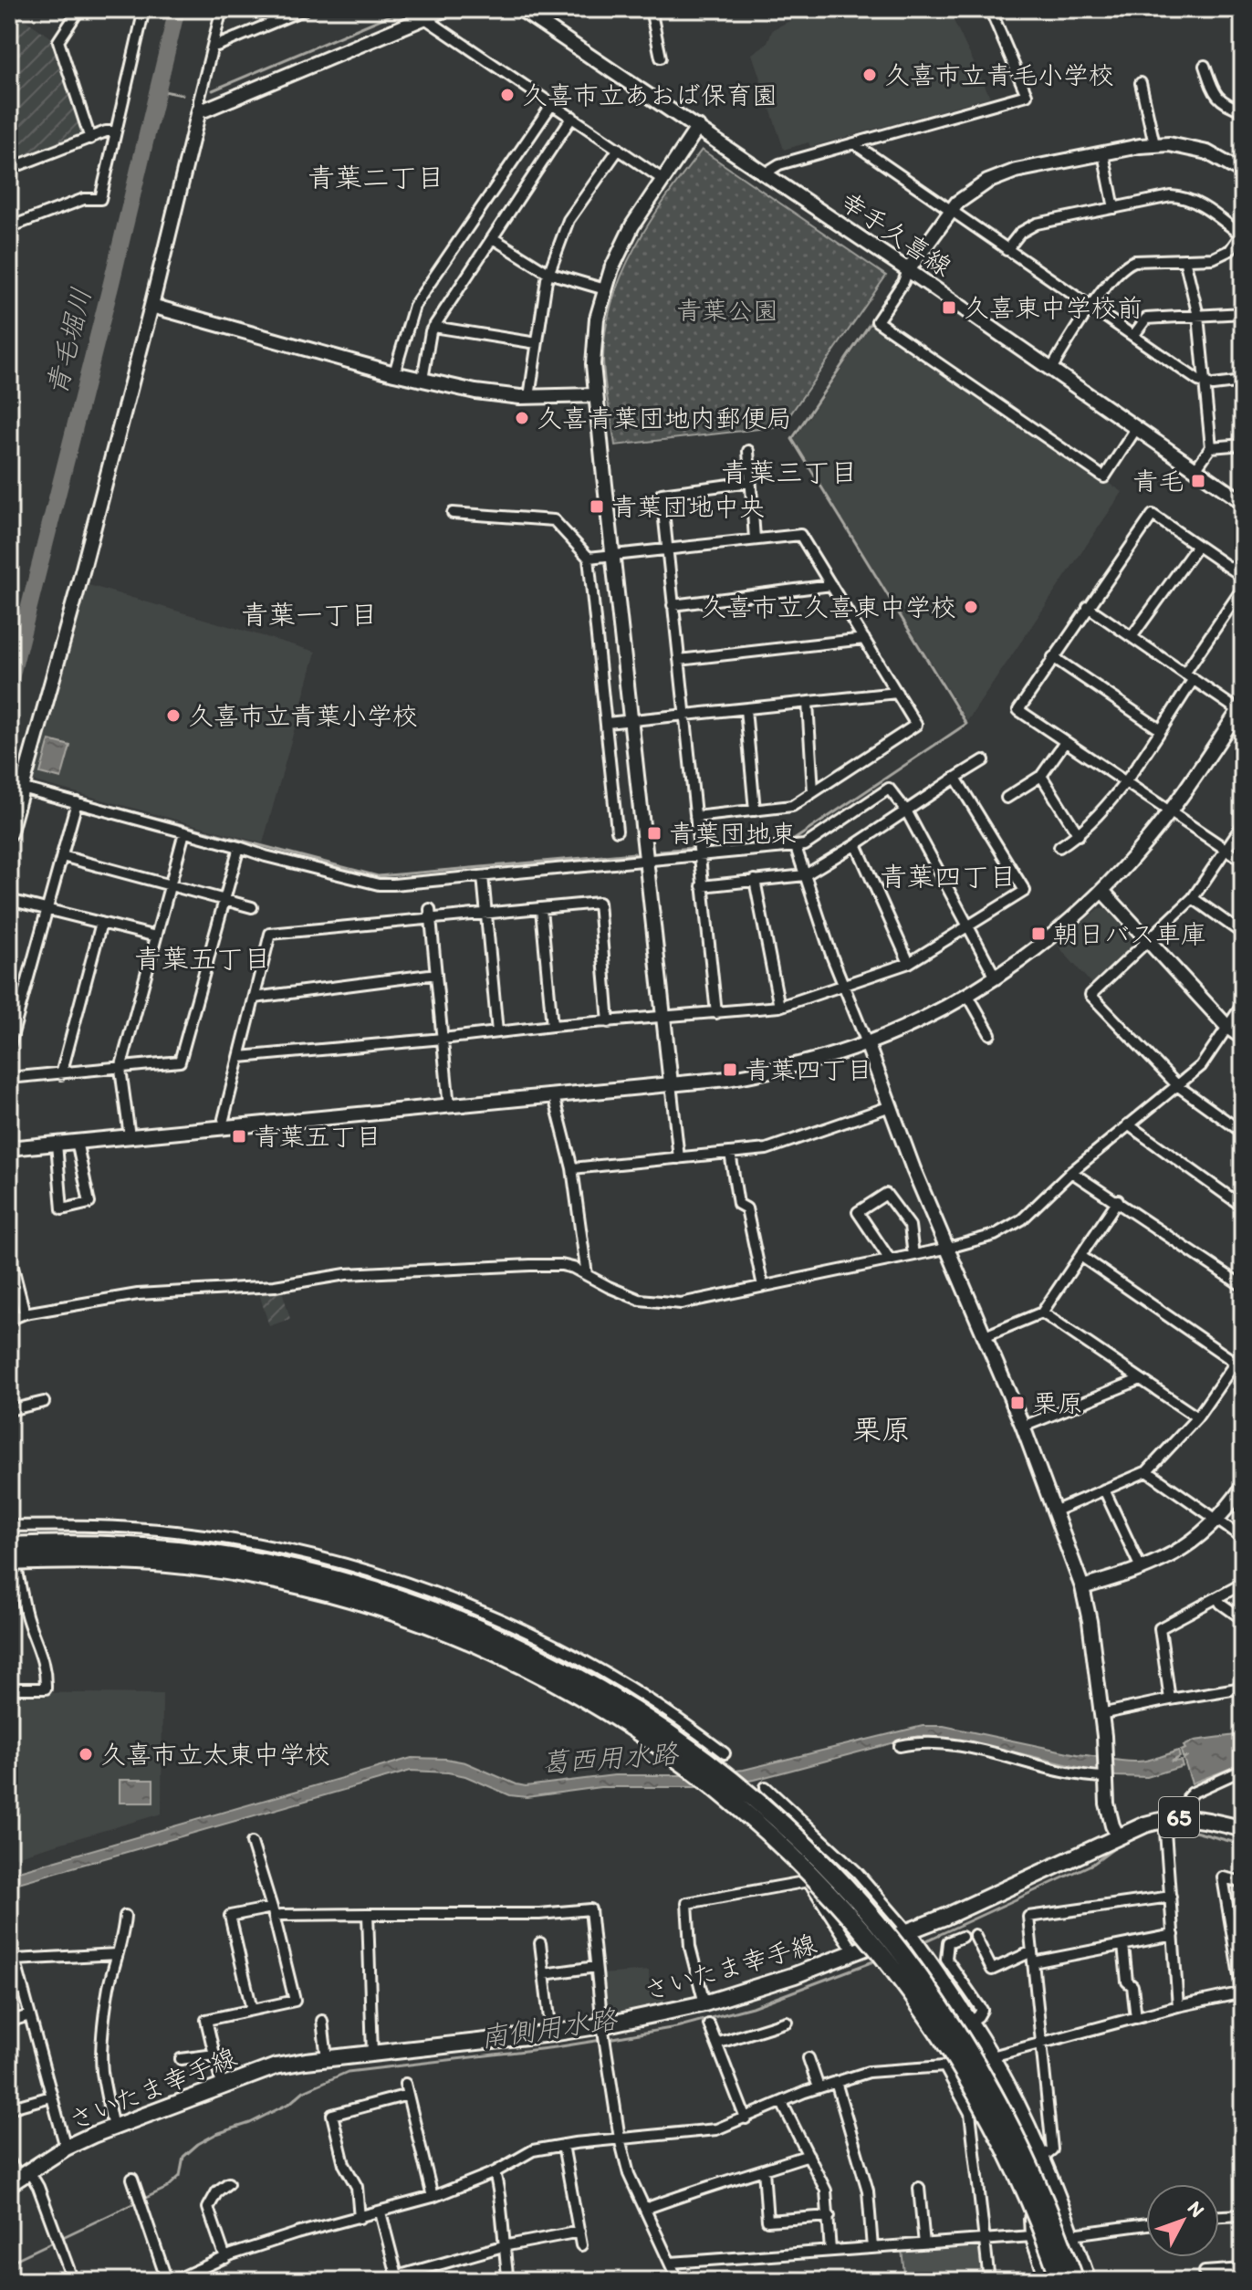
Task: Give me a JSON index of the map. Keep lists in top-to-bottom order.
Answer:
{
  "streets": {
    "main road": ["65", "さいたま幸手線"],
    "street": ["幸手久喜線"]
  },
  "districts": [
    "青葉二丁目",
    "青葉三丁目",
    "青葉一丁目",
    "青葉四丁目",
    "青葉五丁目",
    "栗原"
  ],
  "water": ["青毛堀川", "葛西用水路", "南側用水路"],
  "parks": ["青葉公園"],
  "places": {
    "other": [
      "久喜市立青毛小学校",
      "久喜市立あおば保育園",
      "久喜青葉団地内郵便局",
      "久喜市立久喜東中学校",
      "久喜市立青葉小学校",
      "久喜市立太東中学校"
    ],
    "transit": [
      "久喜東中学校前",
      "青毛",
      "青葉団地中央",
      "青葉団地東",
      "朝日バス車庫",
      "青葉四丁目",
      "青葉五丁目",
      "栗原"
    ]
  },
  "north": "top right"
}
